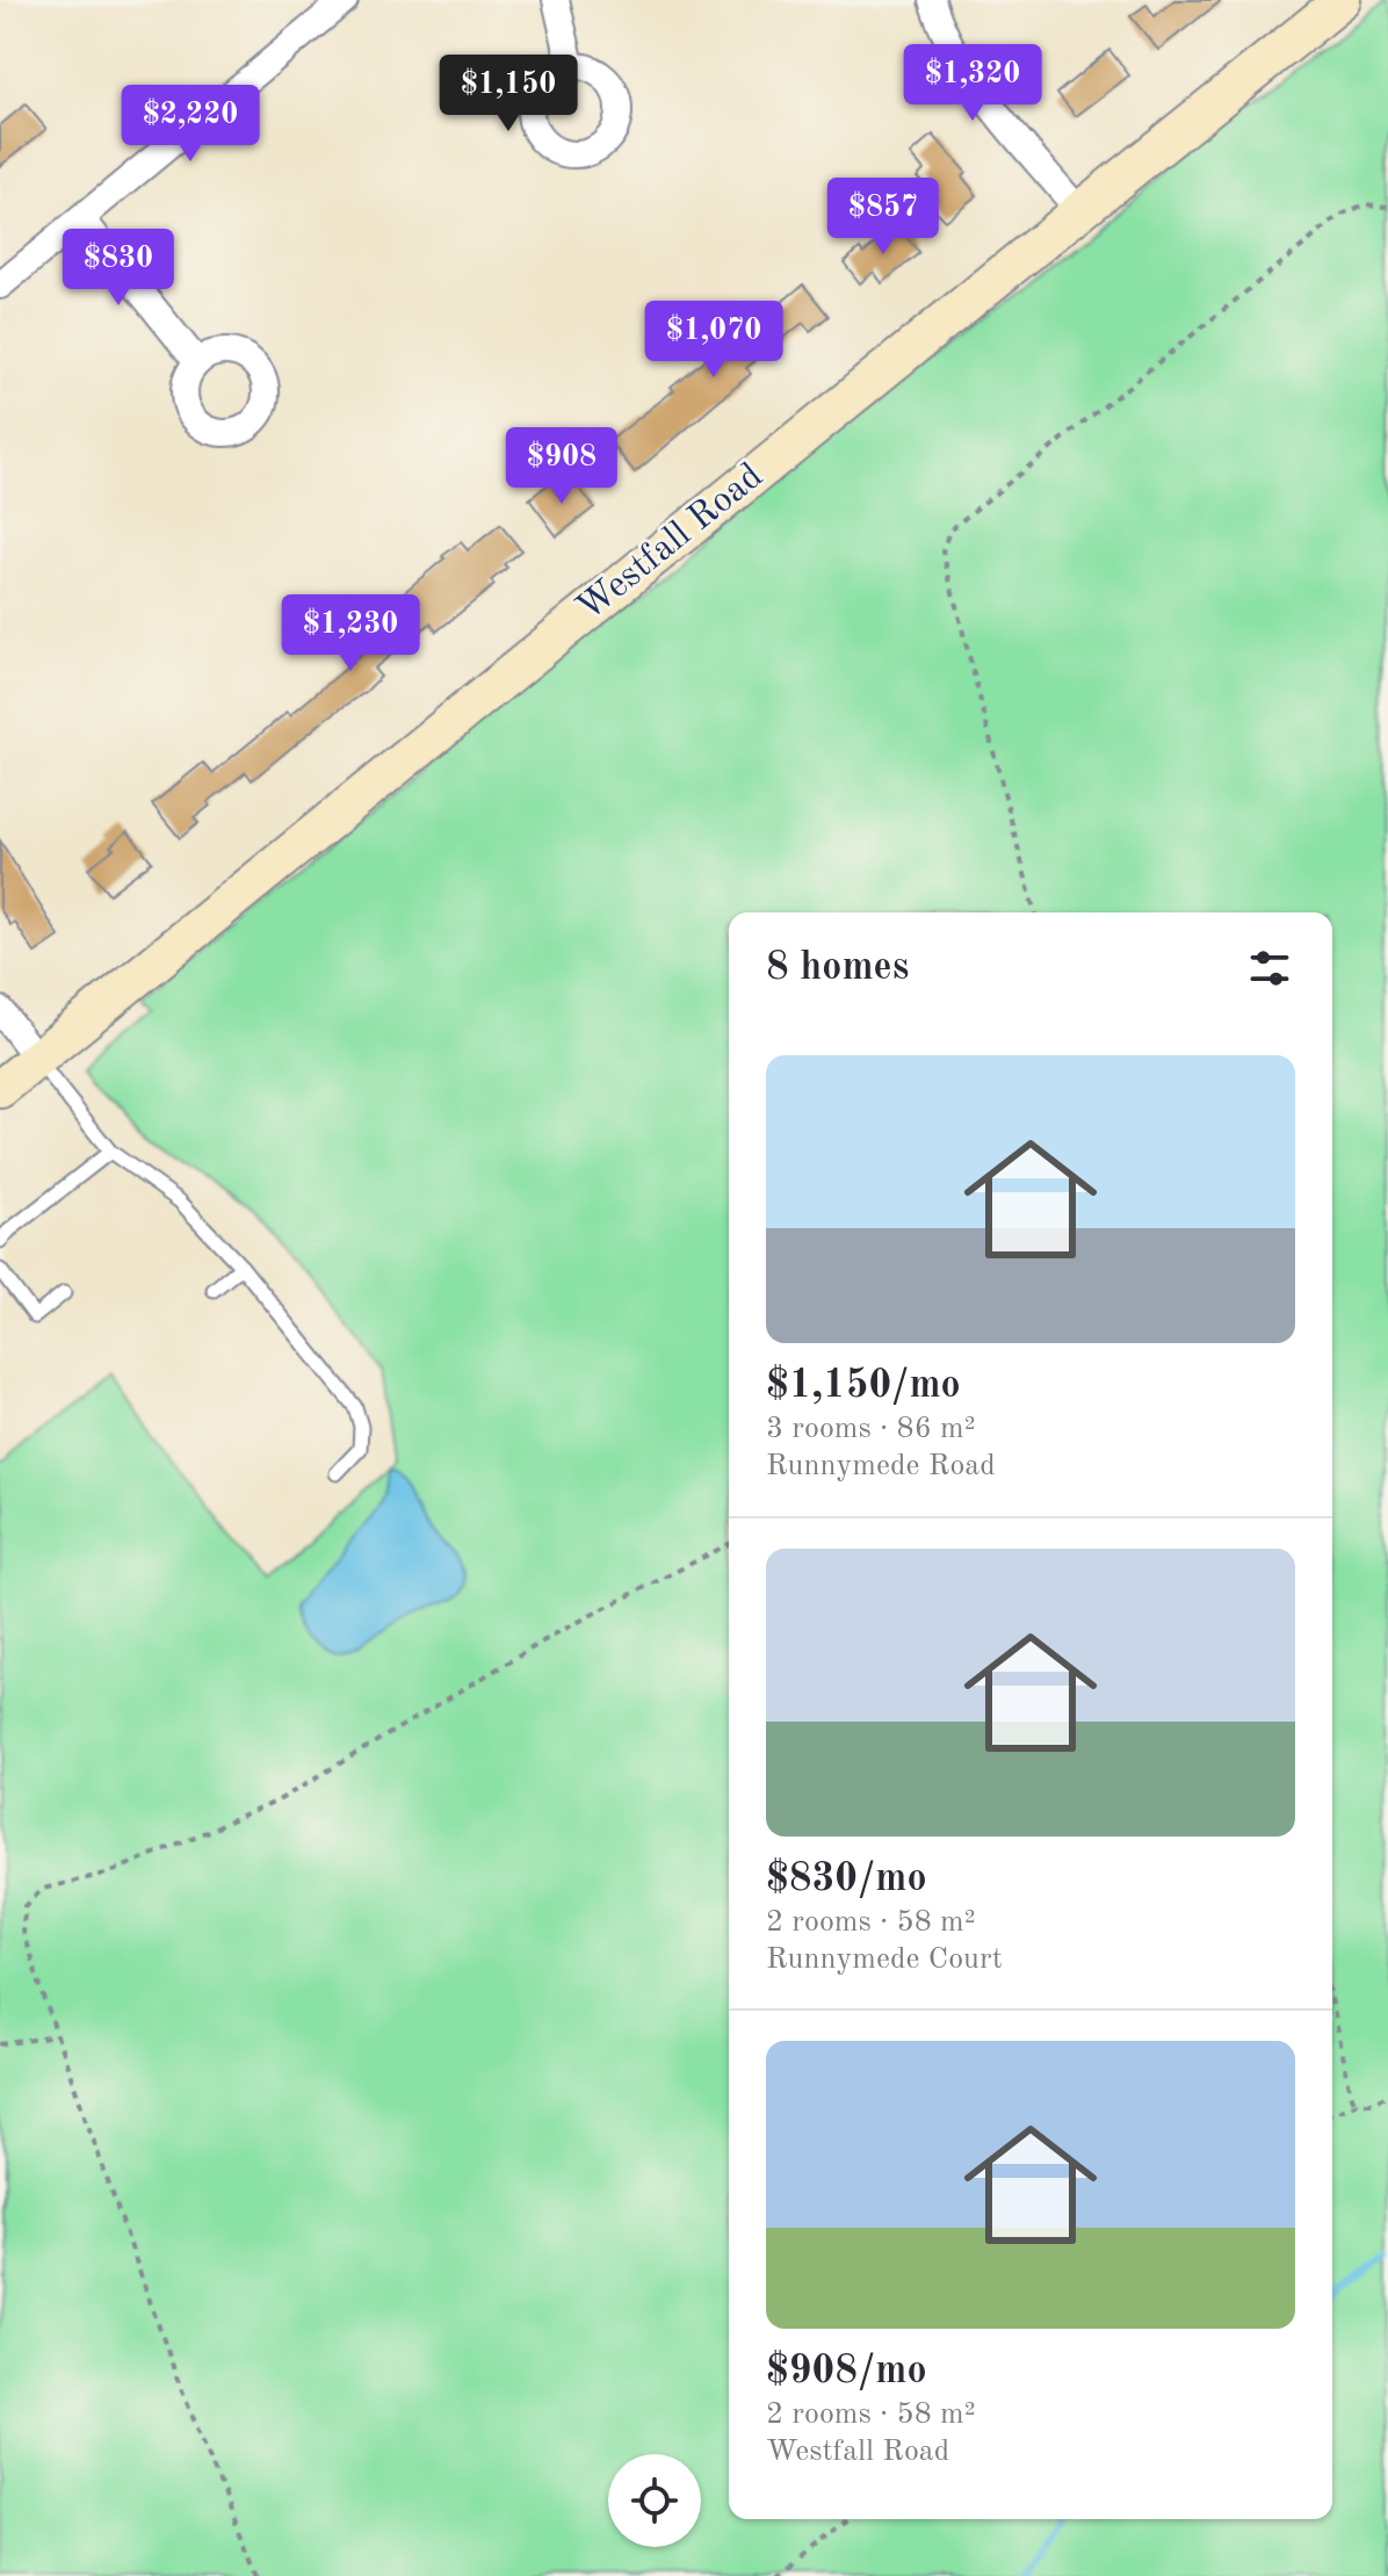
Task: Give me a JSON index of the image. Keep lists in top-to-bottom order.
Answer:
{
  "streets": {
    "street": ["Westfall Road"]
  },
  "page": {
    "price": [
      "$1,320",
      "$1,150",
      "$2,220",
      "$857",
      "$830",
      "$1,070",
      "$908",
      "$1,230"
    ],
    "heading": "8 homes",
    "list": [
      {
        "name": "$1,150/mo",
        "note": "3 rooms · 86 m² · Runnymede Road"
      },
      {
        "name": "$830/mo",
        "note": "2 rooms · 58 m² · Runnymede Court"
      },
      {
        "name": "$908/mo",
        "note": "2 rooms · 58 m² · Westfall Road"
      }
    ]
  }
}
